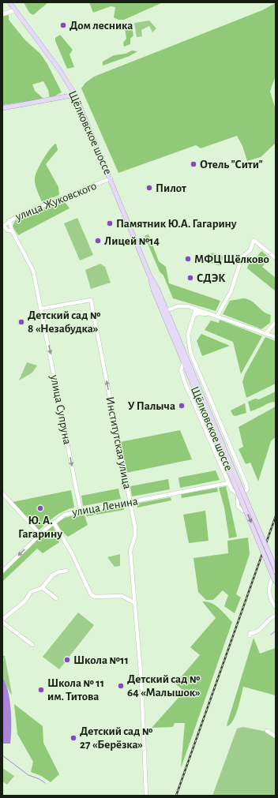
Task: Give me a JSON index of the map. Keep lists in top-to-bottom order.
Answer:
{
  "streets": {
    "main road": ["Щёлковское шоссе"],
    "street": [
      "улица Жуковского",
      "улица Супруна",
      "Институтская улица",
      "улица Ленина"
    ]
  },
  "crossings": [
    ["Щёлковское шоссе", "улица Жуковского"],
    ["улица Супруна", "Институтская улица"],
    ["улица Супруна", "улица Ленина"],
    ["Институтская улица", "улица Ленина"]
  ],
  "one_way": ["улица Супруна", "Институтская улица"],
  "places": [
    "Дом лесника",
    "Отель \"Сити\"",
    "Пилот",
    "Памятник Ю.А. Гагарину",
    "Лицей №14",
    "МФЦ Щёлково",
    "СДЭК",
    "Детский сад № 8 «Незабудка»",
    "У Палыча",
    "Ю. А. Гагарину",
    "Школа №11",
    "Детский сад № 64 «Малышок»",
    "Школа № 11 им. Титова",
    "Детский сад № 27 «Берёзка»"
  ]
}
